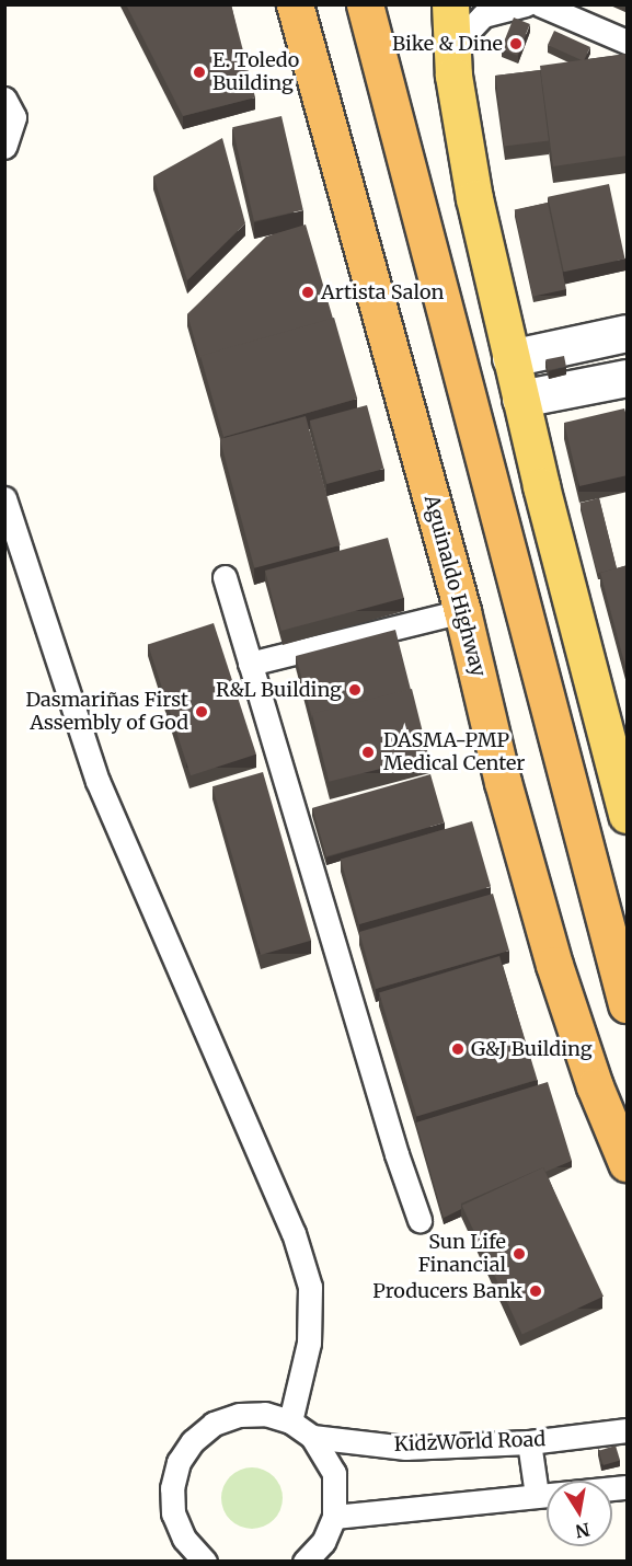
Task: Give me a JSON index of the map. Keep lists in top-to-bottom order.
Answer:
{
  "streets": {
    "highway": ["Aguinaldo Highway"],
    "lane": ["KidzWorld Road"]
  },
  "places": [
    "Bike & Dine",
    "E. Toledo Building",
    "Artista Salon",
    "R&L Building",
    "Dasmariñas First Assembly of God",
    "DASMA-PMP Medical Center",
    "G&J Building",
    "Sun Life Financial",
    "Producers Bank"
  ],
  "north": "bottom"
}
